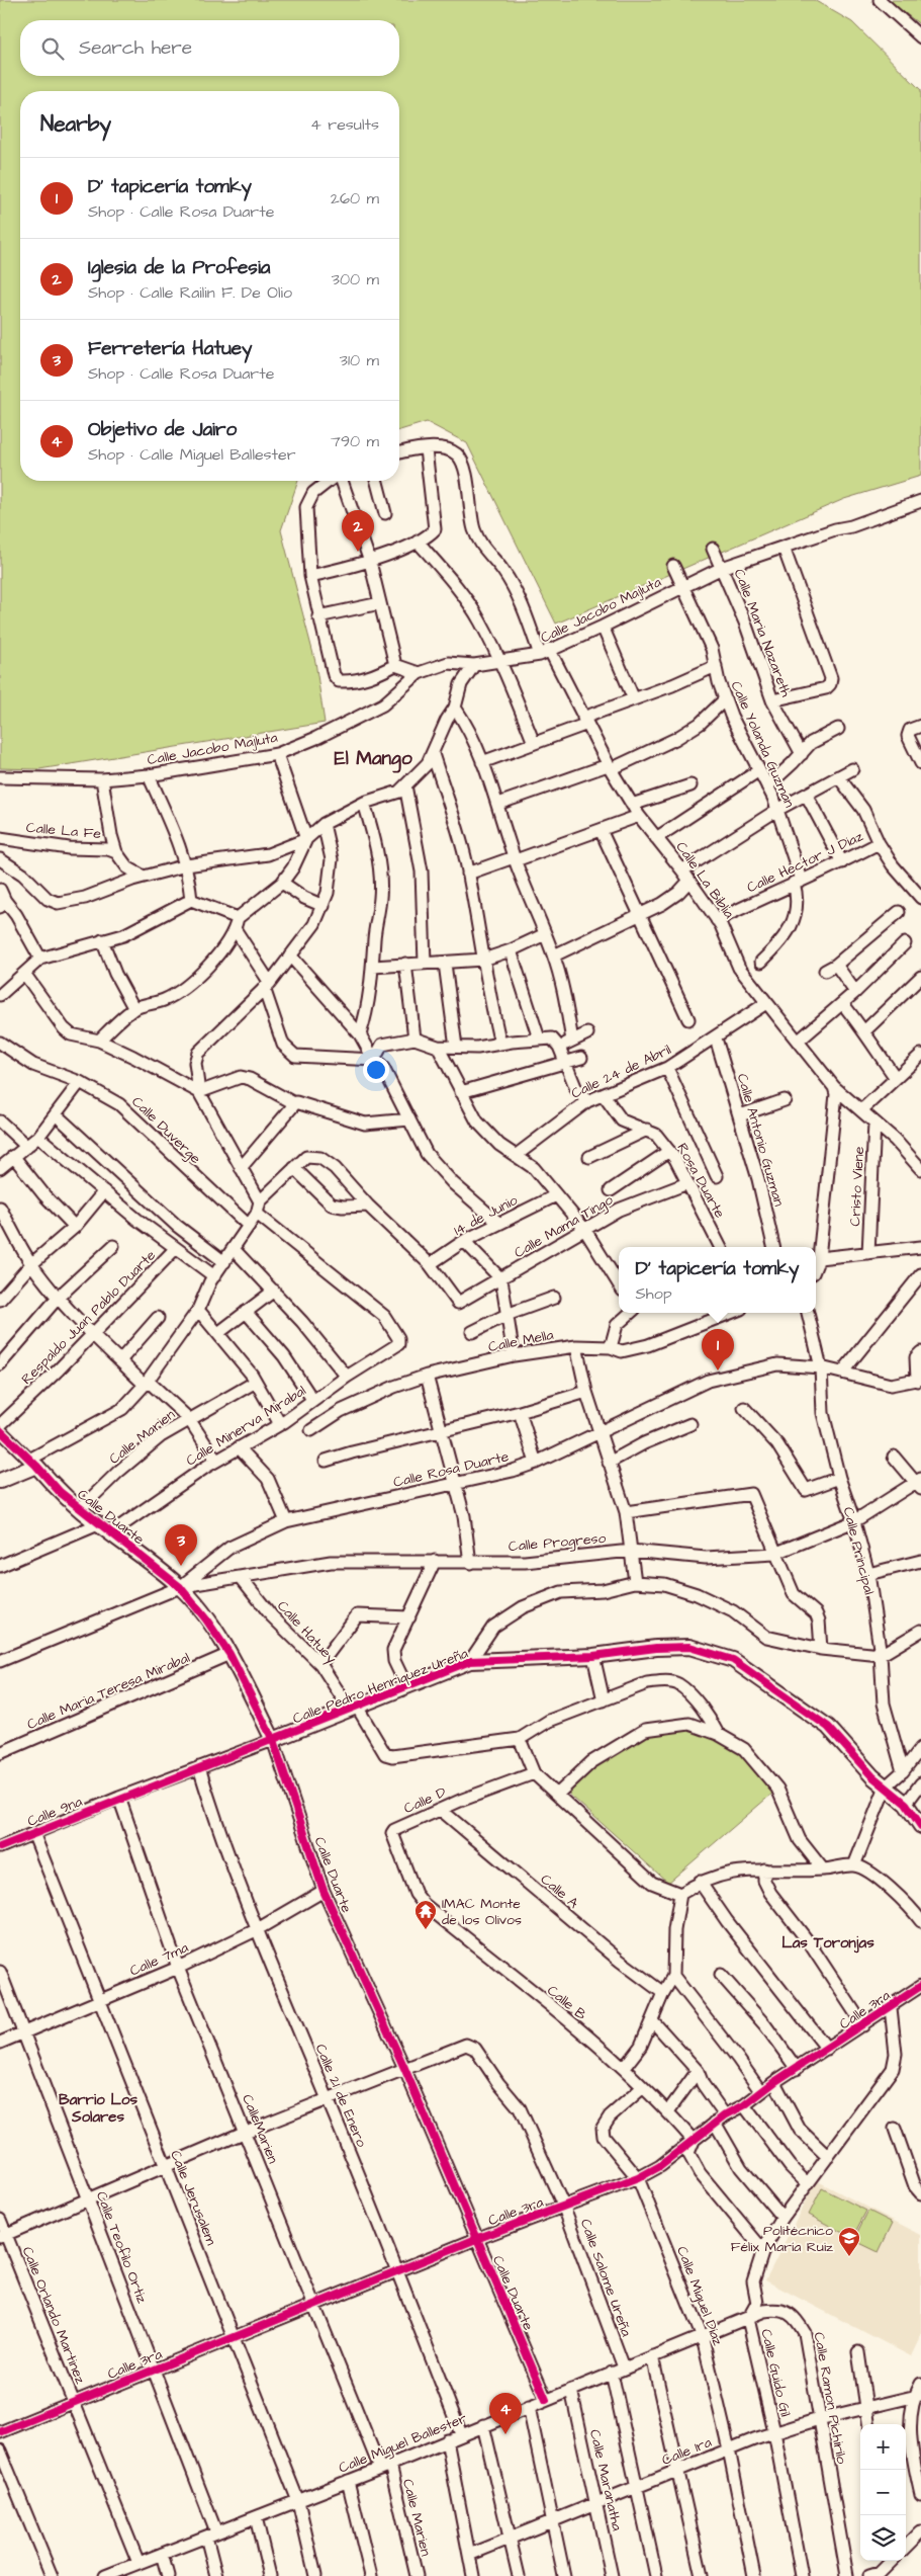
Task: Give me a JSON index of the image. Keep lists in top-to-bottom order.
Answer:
{
  "streets": {
    "street": [
      "Calle Jacobo Majluta",
      "Calle Maria Nazareth",
      "Calle Yolanda Guzman",
      "Calle La Fe",
      "Calle Hector J Diaz",
      "Calle La Biblia",
      "Calle 24 de Abril",
      "Calle Duverge",
      "Calle Antonio Guzman",
      "Rosa Duarte",
      "Cristo Viene",
      "14 de Junio",
      "Calle Mama Tingo",
      "Respaldo Juan Pablo Duarte",
      "Calle Mella",
      "Calle Minerva Mirabal",
      "Calle Marien",
      "Calle Rosa Duarte",
      "Calle Duarte",
      "Calle Progreso",
      "Calle Principal",
      "Calle Hatuey",
      "Calle Pedro Henriquez Ureña",
      "Calle Maria Teresa Mirabal",
      "Calle D",
      "Calle 9na",
      "Calle A",
      "Calle 7ma",
      "Calle B",
      "Calle 3ra",
      "Calle 21 de Enero",
      "CalleMarien",
      "Calle Jerusalem",
      "Calle Teofilo Ortiz",
      "Calle Salome Ureña",
      "Calle Miguel Díaz",
      "Calle Orlando Martinez",
      "Calle Guido Gil",
      "Calle Ramon Pichirilo",
      "Calle Miguel Ballester",
      "Calle 1ra",
      "Calle Maranatha"
    ]
  },
  "crossings": [
    ["Calle Jacobo Majluta", "Calle Maria Nazareth"],
    ["Calle Jacobo Majluta", "Calle Yolanda Guzman"],
    ["Calle Jacobo Majluta", "Calle La Biblia"],
    ["Calle Yolanda Guzman", "Calle Hector J Diaz"],
    ["Calle Hector J Diaz", "Calle La Biblia"],
    ["Calle La Biblia", "Calle 24 de Abril"],
    ["Calle La Biblia", "Cristo Viene"],
    ["Calle 24 de Abril", "Calle Antonio Guzman"],
    ["Calle 24 de Abril", "Rosa Duarte"],
    ["Rosa Duarte", "Calle Mama Tingo"],
    ["14 de Junio", "Calle Mama Tingo"],
    ["Calle Minerva Mirabal", "Calle Duarte"],
    ["Calle Marien", "Calle Duarte"],
    ["Calle Marien", "CalleMarien"],
    ["Calle Marien", "Calle Miguel Ballester"],
    ["Calle Rosa Duarte", "Calle Duarte"],
    ["Calle Rosa Duarte", "Calle Progreso"],
    ["Calle Rosa Duarte", "Calle Principal"],
    ["Calle Duarte", "Calle Progreso"],
    ["Calle Duarte", "Calle Pedro Henriquez Ureña"],
    ["Calle Duarte", "Calle Maria Teresa Mirabal"],
    ["Calle Duarte", "Calle 7ma"],
    ["Calle Duarte", "Calle 3ra"],
    ["Calle Duarte", "Calle Salome Ureña"],
    ["Calle Duarte", "Calle Miguel Ballester"],
    ["Calle Progreso", "Calle Principal"],
    ["Calle Progreso", "Calle Hatuey"],
    ["Calle Hatuey", "Calle Pedro Henriquez Ureña"],
    ["Calle Pedro Henriquez Ureña", "Calle 9na"],
    ["Calle Pedro Henriquez Ureña", "Calle 21 de Enero"],
    ["Calle Pedro Henriquez Ureña", "CalleMarien"],
    ["Calle D", "Calle A"],
    ["Calle D", "Calle B"],
    ["Calle 9na", "CalleMarien"],
    ["Calle 9na", "Calle Jerusalem"],
    ["Calle 7ma", "Calle 21 de Enero"],
    ["Calle 7ma", "CalleMarien"],
    ["Calle 7ma", "Calle Jerusalem"],
    ["Calle 7ma", "Calle Teofilo Ortiz"],
    ["Calle B", "Calle 3ra"],
    ["Calle B", "Calle Miguel Díaz"],
    ["Calle 3ra", "Calle 21 de Enero"],
    ["Calle 3ra", "CalleMarien"],
    ["Calle 3ra", "Calle Jerusalem"],
    ["Calle 3ra", "Calle Teofilo Ortiz"],
    ["Calle 3ra", "Calle Salome Ureña"],
    ["Calle 3ra", "Calle Miguel Díaz"],
    ["Calle 3ra", "Calle Orlando Martinez"],
    ["Calle 3ra", "Calle Guido Gil"],
    ["Calle 21 de Enero", "Calle Miguel Ballester"],
    ["CalleMarien", "Calle Miguel Ballester"],
    ["Calle Jerusalem", "Calle Miguel Ballester"],
    ["Calle Teofilo Ortiz", "Calle Miguel Ballester"],
    ["Calle Salome Ureña", "Calle Miguel Ballester"],
    ["Calle Miguel Díaz", "Calle Miguel Ballester"],
    ["Calle Miguel Díaz", "Calle 1ra"],
    ["Calle Orlando Martinez", "Calle Miguel Ballester"],
    ["Calle Guido Gil", "Calle Miguel Ballester"],
    ["Calle Guido Gil", "Calle 1ra"],
    ["Calle Ramon Pichirilo", "Calle Miguel Ballester"],
    ["Calle Ramon Pichirilo", "Calle 1ra"],
    ["Calle Miguel Ballester", "Calle Maranatha"],
    ["Calle 1ra", "Calle Maranatha"]
  ],
  "districts": ["El Mango", "Las Toronjas", "Barrio Los Solares"],
  "places": {
    "temple": ["IMAC Monte de los Olivos"],
    "school or university": ["Politécnico Félix María Ruiz"]
  },
  "page": {
    "search": "Search here",
    "heading": ["Nearby", "4 results"],
    "list": [
      {
        "mark": "1",
        "name": "D' tapicería tomky",
        "note": "Shop · Calle Rosa Duarte",
        "value": "260 m"
      },
      {
        "mark": "2",
        "name": "Iglesia de la Profesia",
        "note": "Shop · Calle Railin F. De Olio",
        "value": "300 m"
      },
      {
        "mark": "3",
        "name": "Ferretería Hatuey",
        "note": "Shop · Calle Rosa Duarte",
        "value": "310 m"
      },
      {
        "mark": "4",
        "name": "Objetivo de Jairo",
        "note": "Shop · Calle Miguel Ballester",
        "value": "790 m"
      }
    ],
    "pins": [
      "2",
      "1",
      "3",
      "4"
    ],
    "popup": ["D' tapicería tomky", "Shop"],
    "map_buttons": ["+", "−"]
  }
}
